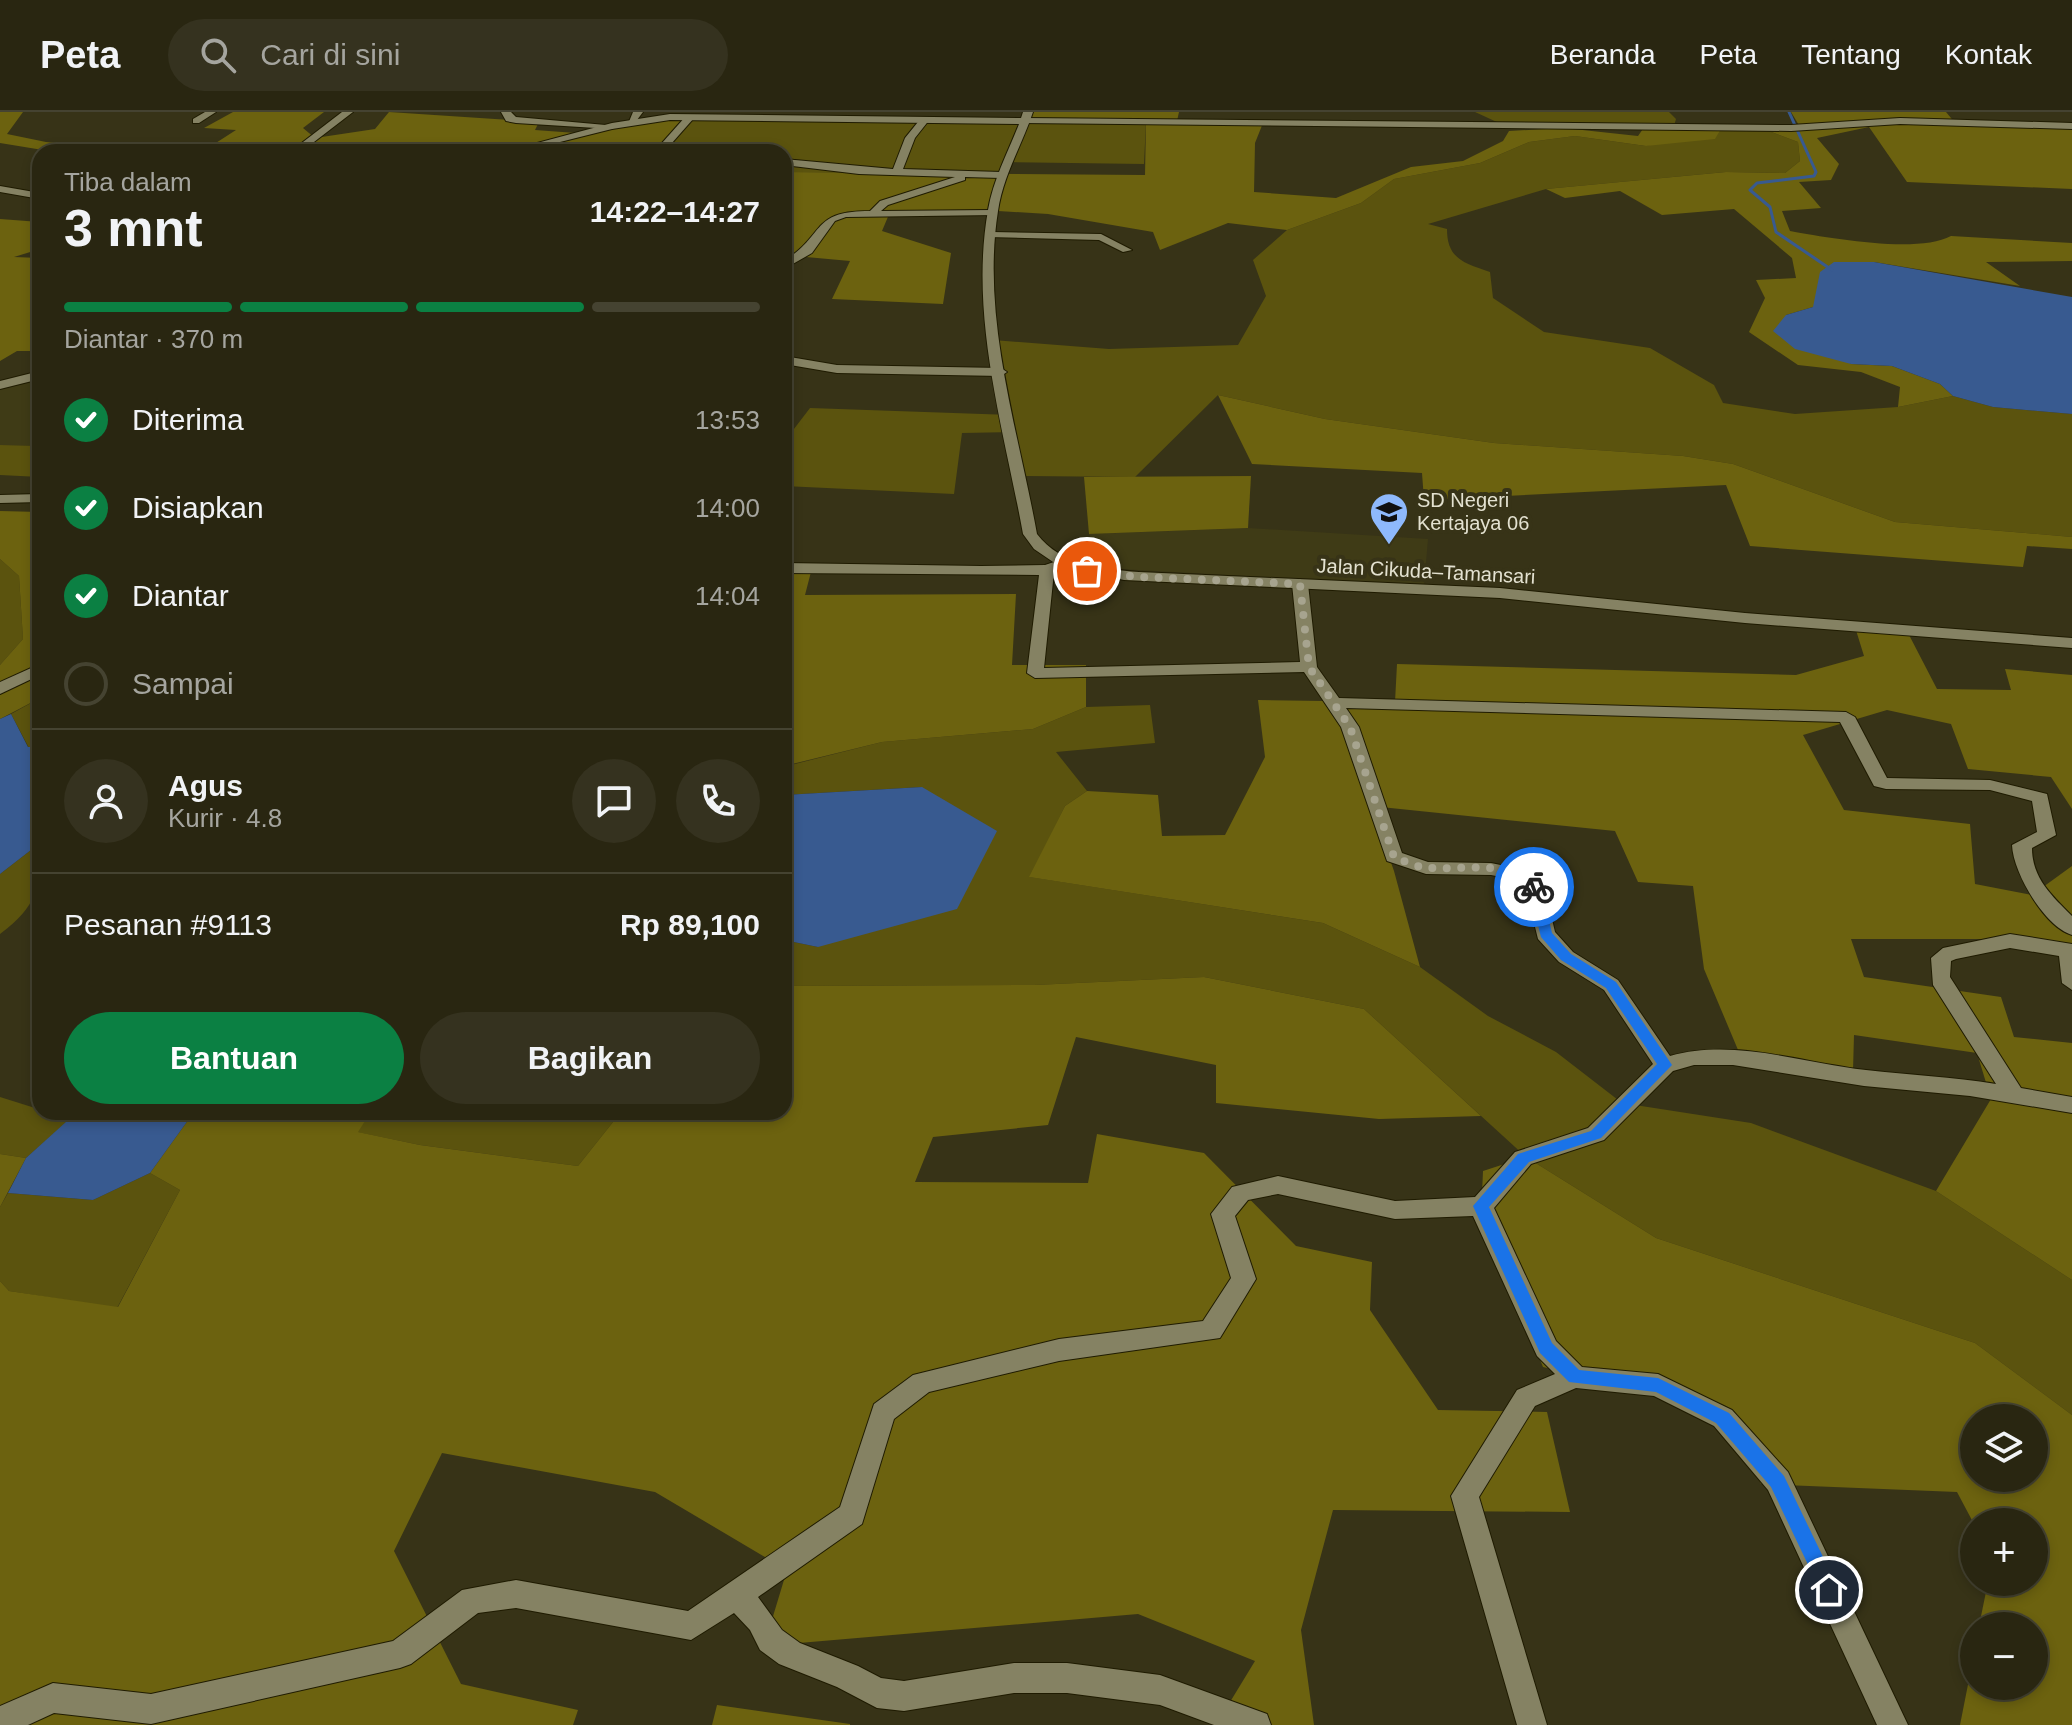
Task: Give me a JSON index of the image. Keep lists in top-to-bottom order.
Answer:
{
  "streets": {
    "street": ["Jalan Cikuda–Tamansari"]
  },
  "places": {
    "school or university": ["SD Negeri Kertajaya 06"]
  },
  "page": {
    "header": "Peta",
    "search": "Cari di sini",
    "nav": [
      "Beranda",
      "Peta",
      "Tentang",
      "Kontak"
    ],
    "heading": ["3 mnt", "Tiba dalam", "14:22–14:27"],
    "panel": [
      "Agus",
      "Kurir · 4.8",
      "Pesanan #9113",
      "Rp 89,100"
    ],
    "bar": "Diantar · 370 m",
    "list": [
      ["Diterima", "13:53"],
      ["Disiapkan", "14:00"],
      ["Diantar", "14:04"],
      "Sampai"
    ],
    "buttons": ["Bantuan", "Bagikan"],
    "map_buttons": ["+", "−"]
  }
}
